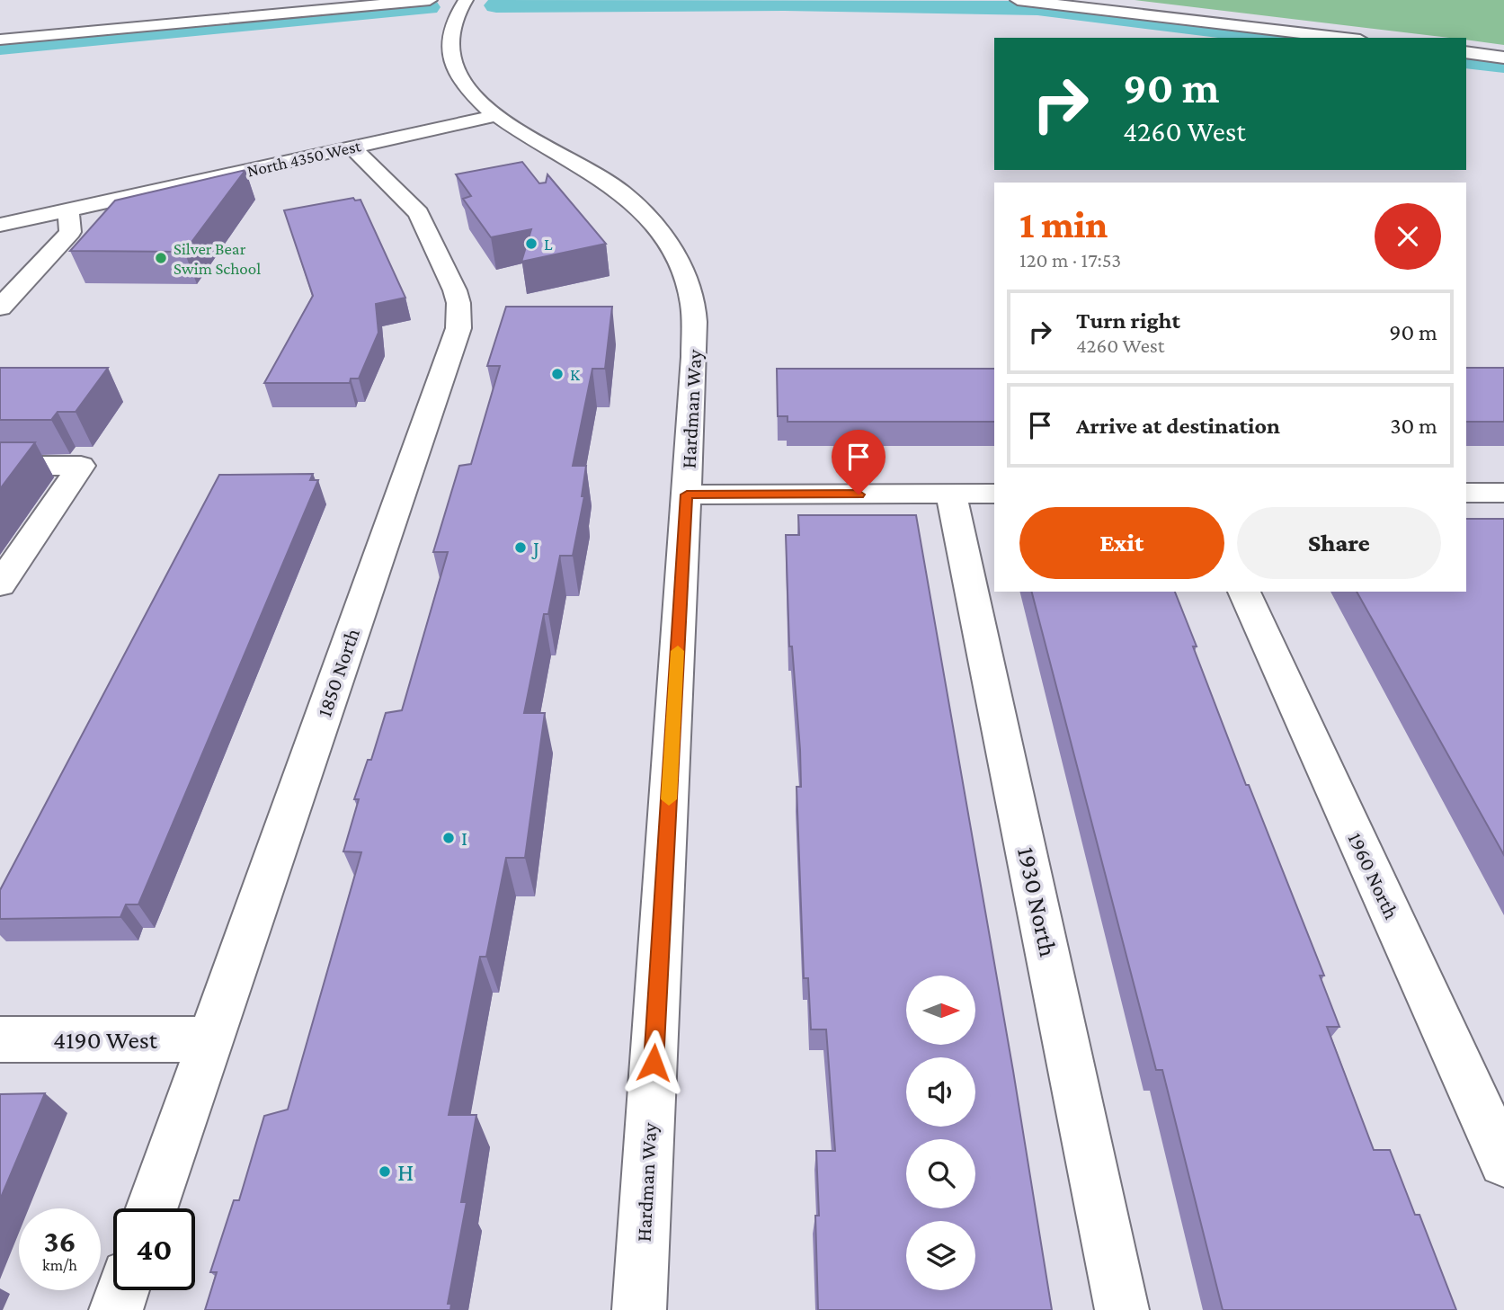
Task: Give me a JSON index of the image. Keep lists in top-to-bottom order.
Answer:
{
  "streets": {
    "street": [
      "North 4350 West",
      "Hardman Way",
      "1850 North",
      "1960 North",
      "1930 North",
      "4190 West"
    ]
  },
  "crossings": [
    ["North 4350 West", "Hardman Way"],
    ["North 4350 West", "1850 North"],
    ["1850 North", "4190 West"]
  ],
  "places": [
    "L",
    "Silver Bear Swim School",
    "K",
    "J",
    "I",
    "H"
  ],
  "north": "right",
  "page": {
    "turn": ["90 m", "4260 West"],
    "heading": ["1 min", "120 m · 17:53"],
    "list": [
      {
        "name": "Turn right",
        "note": "4260 West",
        "value": "90 m"
      },
      {
        "name": "Arrive at destination",
        "value": "30 m"
      }
    ],
    "buttons": ["Exit", "Share"],
    "speed": "36 km/h",
    "limit": "40"
  }
}
